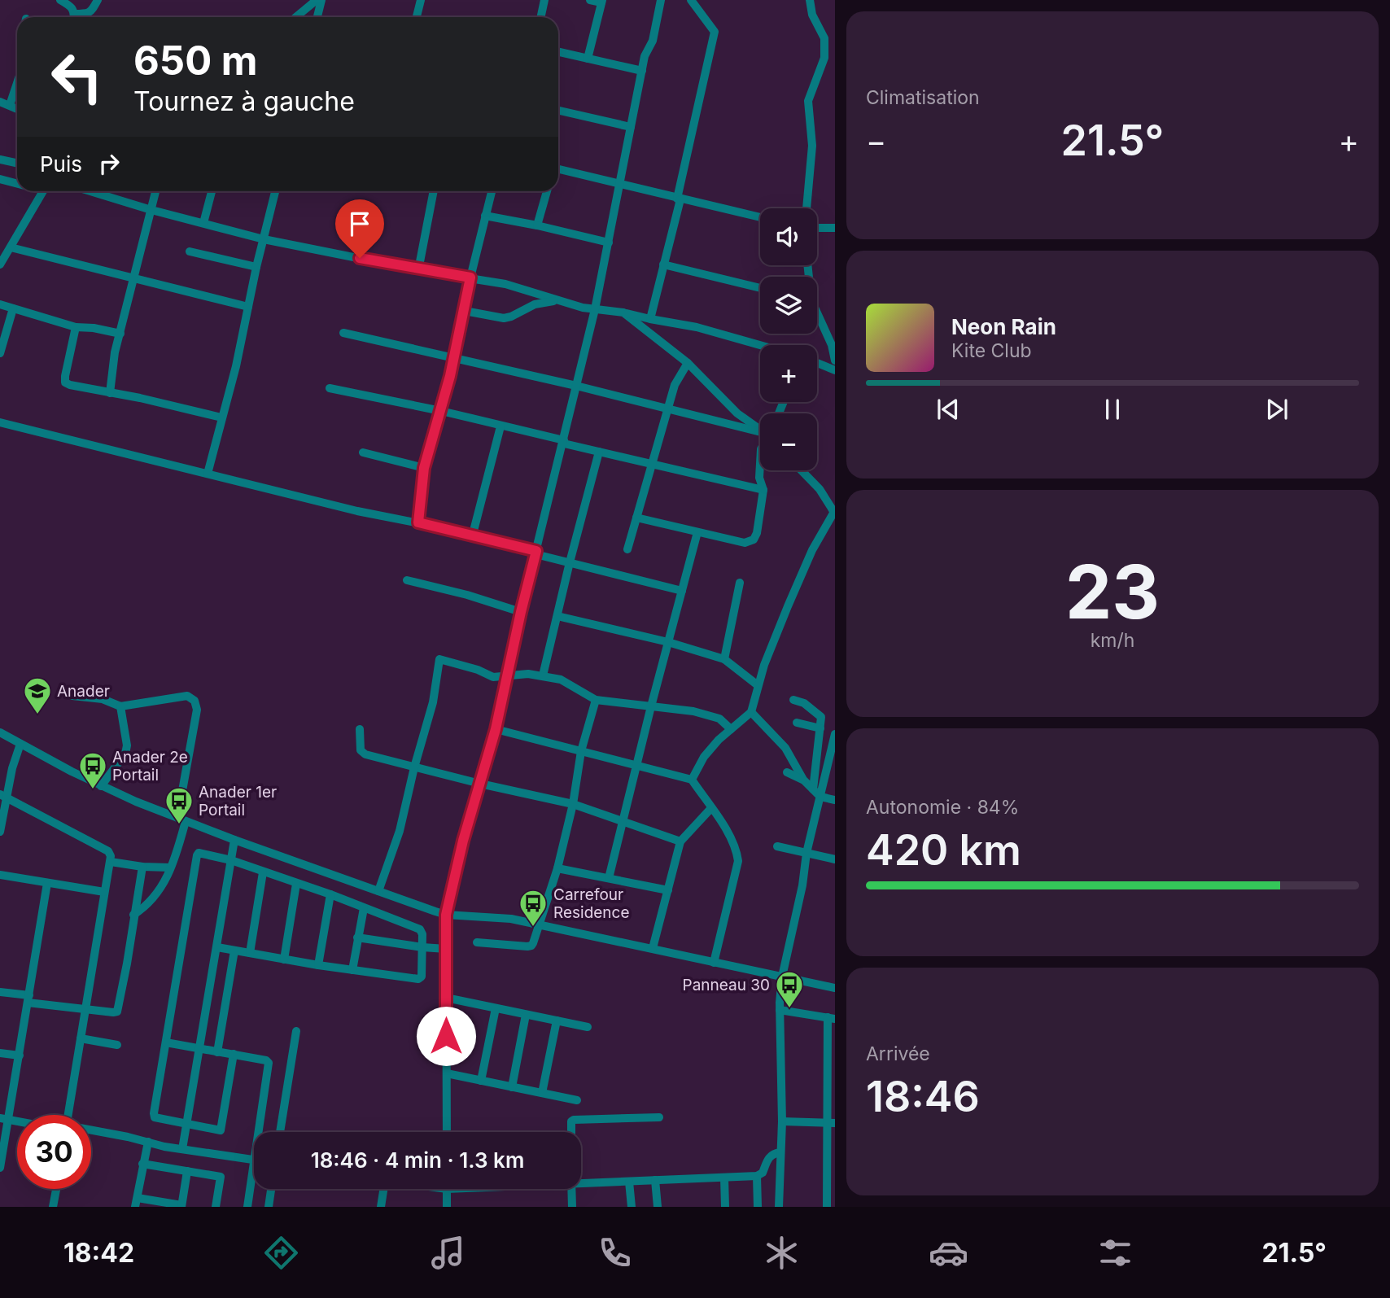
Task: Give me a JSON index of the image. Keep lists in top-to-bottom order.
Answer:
{
  "places": {
    "school or university": ["Anader"],
    "bus stop": [
      "Anader 2e Portail",
      "Anader 1er Portail",
      "Carrefour Residence",
      "Panneau 30"
    ]
  },
  "page": {
    "tile": [
      "Climatisation",
      ["23", "km/h"],
      ["Autonomie · 84%", "420 km"],
      ["Arrivée", "18:46"]
    ],
    "turn": ["650 m", "Tournez à gauche"],
    "heat": ["−", "21.5°", "+"],
    "then": "Puis",
    "map_buttons": ["+", "−"],
    "song": ["Neon Rain", "Kite Club"],
    "limit": "30",
    "trip": "18:46 · 4 min · 1.3 km",
    "tabs": ["18:42", "21.5°"]
  }
}
